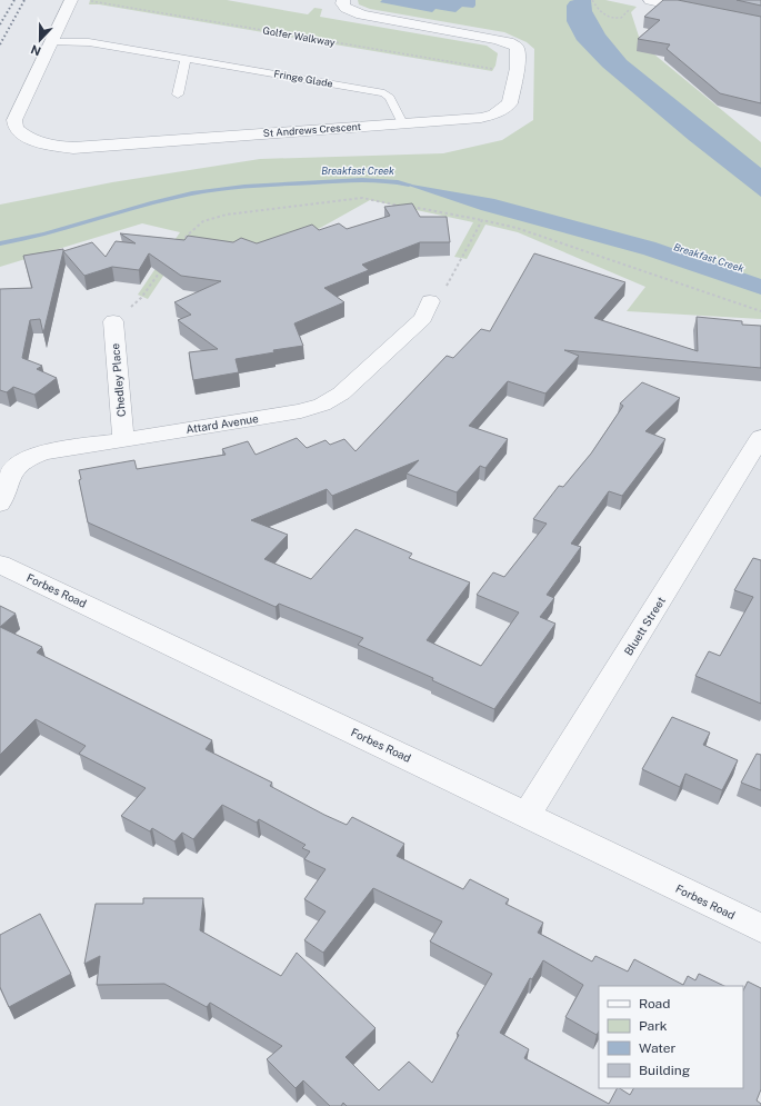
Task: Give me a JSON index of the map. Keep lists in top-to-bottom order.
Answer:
{
  "streets": {
    "street": [
      "St Andrews Crescent",
      "Chedley Place",
      "Attard Avenue",
      "Forbes Road",
      "Bluett Street"
    ],
    "lane": ["Fringe Glade"],
    "path": ["Golfer Walkway"]
  },
  "crossings": [
    ["Golfer Walkway", "St Andrews Crescent"],
    ["Fringe Glade", "St Andrews Crescent"],
    ["Chedley Place", "Attard Avenue"],
    ["Forbes Road", "Bluett Street"]
  ],
  "water": ["Breakfast Creek"],
  "legend": [
    "Road",
    "Park",
    "Water",
    "Building"
  ],
  "north": "bottom"
}
